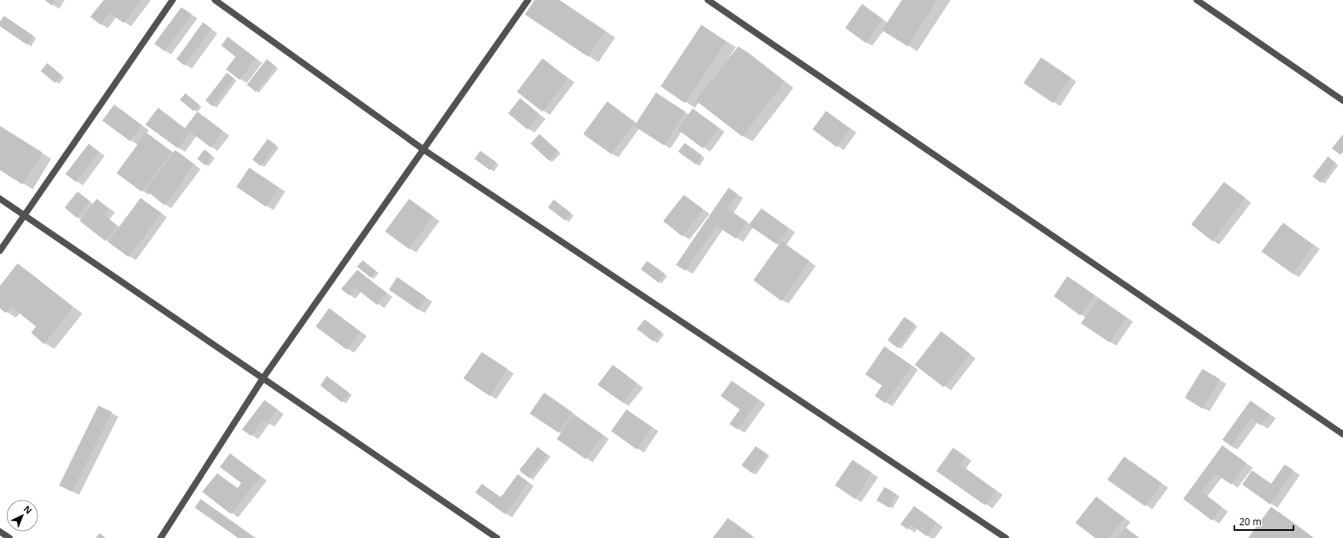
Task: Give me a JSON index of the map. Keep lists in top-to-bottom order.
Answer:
{
  "scale_bar": "20 m",
  "north": "top right"
}
